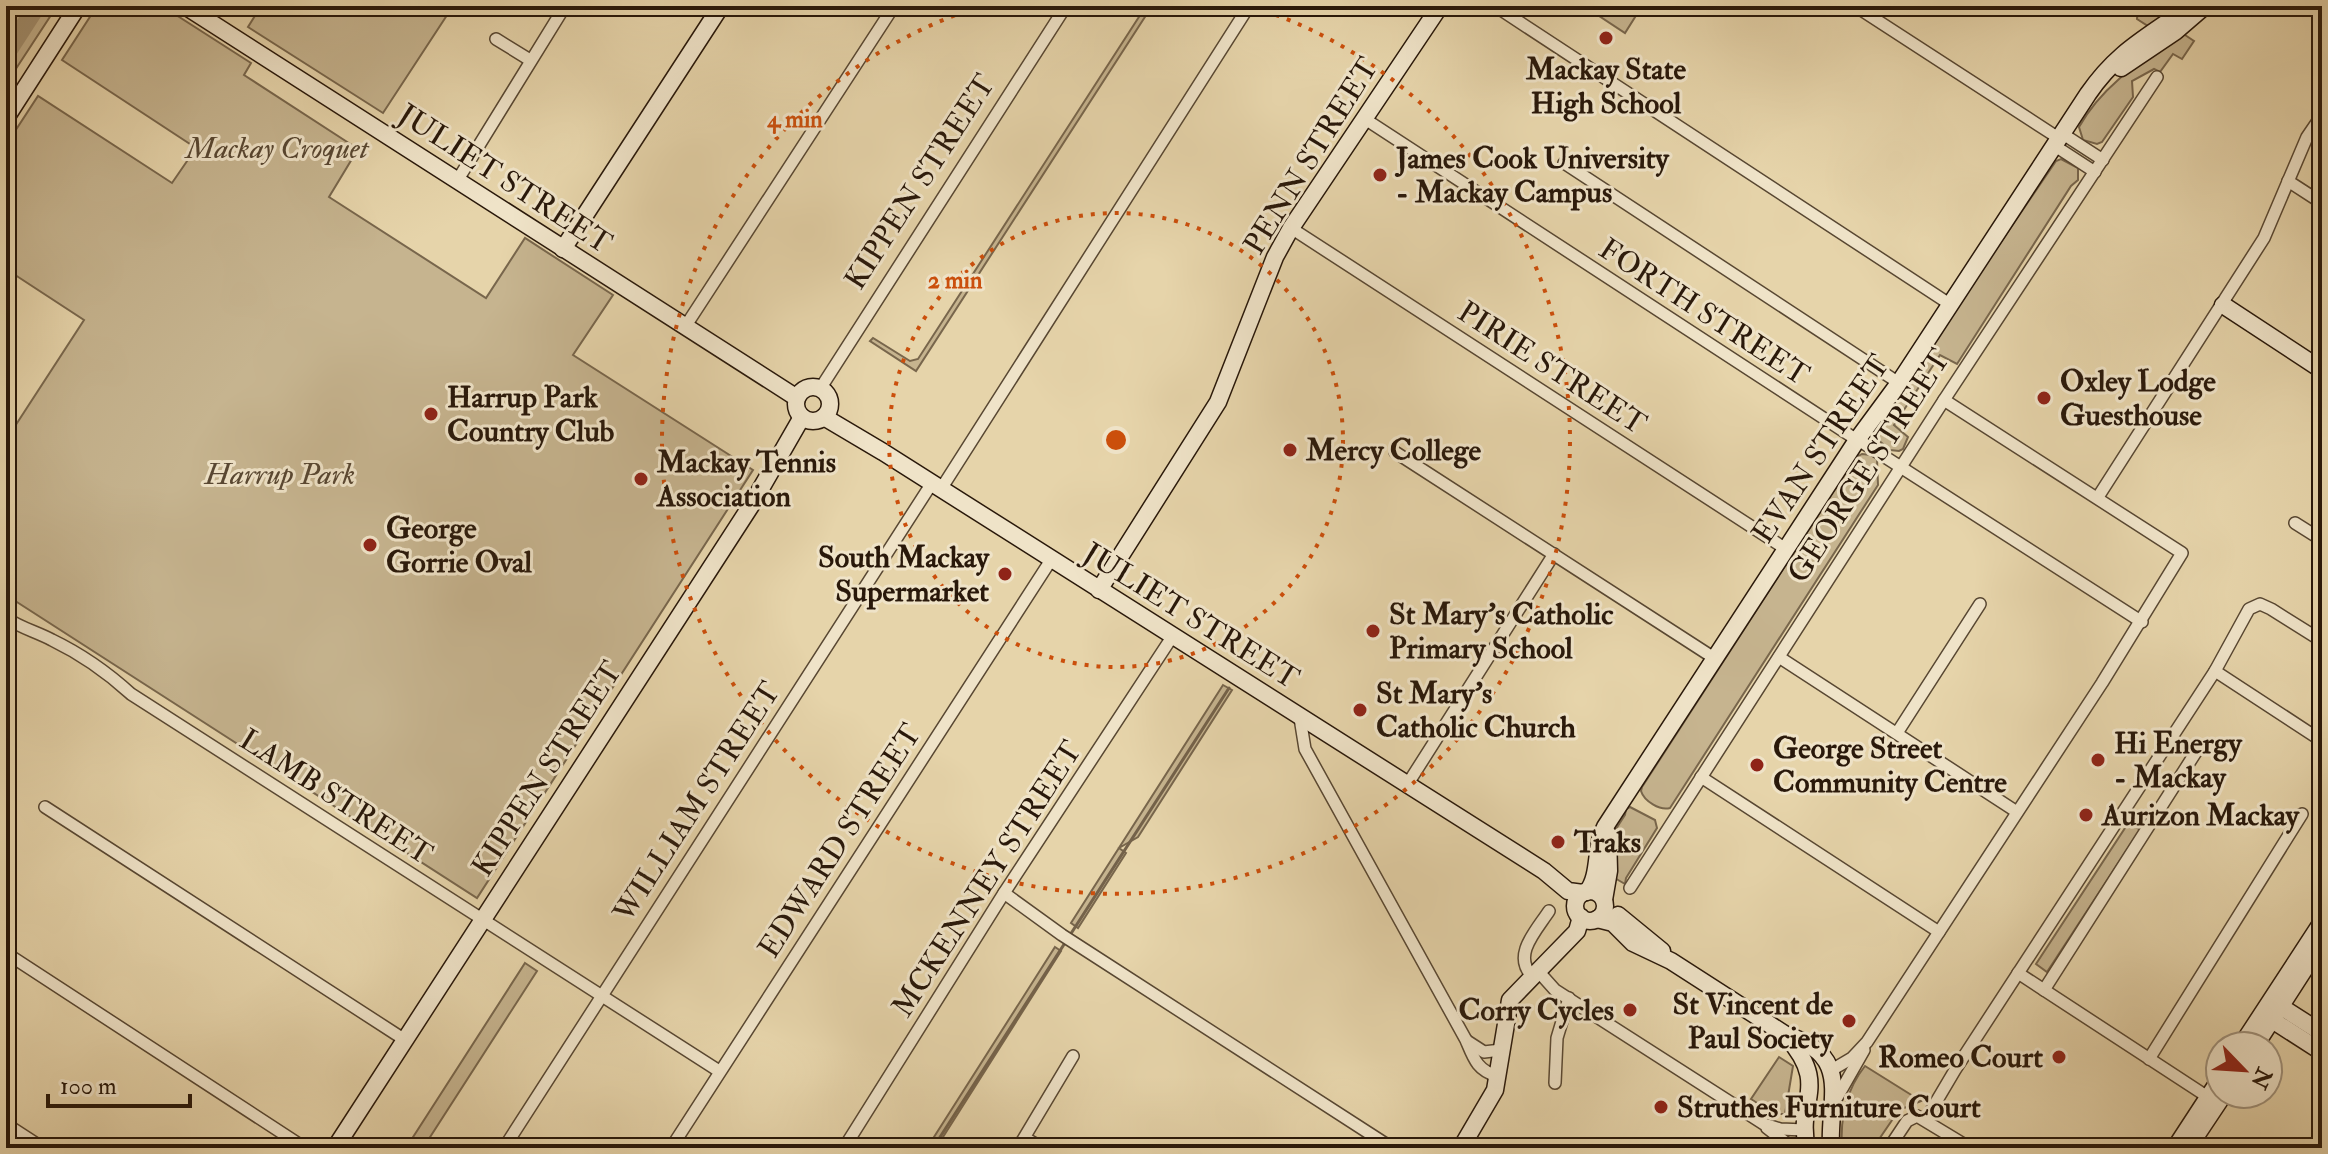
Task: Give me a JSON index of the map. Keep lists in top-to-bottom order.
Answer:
{
  "streets": {
    "street": [
      "PENN STREET",
      "JULIET STREET",
      "KIPPEN STREET",
      "FORTH STREET",
      "PIRIE STREET",
      "EVAN STREET",
      "GEORGE STREET",
      "LAMB STREET",
      "WILLIAM STREET",
      "EDWARD STREET",
      "MCKENNEY STREET"
    ]
  },
  "crossings": [
    ["PENN STREET", "JULIET STREET"],
    ["PENN STREET", "FORTH STREET"],
    ["PENN STREET", "PIRIE STREET"],
    ["JULIET STREET", "KIPPEN STREET"],
    ["JULIET STREET", "EVAN STREET"],
    ["JULIET STREET", "WILLIAM STREET"],
    ["JULIET STREET", "EDWARD STREET"],
    ["JULIET STREET", "MCKENNEY STREET"],
    ["KIPPEN STREET", "LAMB STREET"],
    ["FORTH STREET", "EVAN STREET"],
    ["FORTH STREET", "GEORGE STREET"],
    ["PIRIE STREET", "EVAN STREET"],
    ["LAMB STREET", "WILLIAM STREET"],
    ["LAMB STREET", "EDWARD STREET"]
  ],
  "parks": ["Mackay Croquet", "Harrup Park"],
  "places": [
    "Mackay State High School",
    "James Cook University - Mackay Campus",
    "Oxley Lodge Guesthouse",
    "Harrup Park Country Club",
    "Mercy College",
    "Mackay Tennis Association",
    "George Gorrie Oval",
    "South Mackay Supermarket",
    "St Mary's Catholic Primary School",
    "St Mary's Catholic Church",
    "Hi Energy - Mackay",
    "George Street Community Centre",
    "Aurizon Mackay",
    "Traks",
    "Corry Cycles",
    "St Vincent de Paul Society",
    "Romeo Court",
    "Struthes Furniture Court"
  ],
  "scale_bar": "100 m",
  "north": "bottom right",
  "rings": ["4 min", "2 min"]
}
